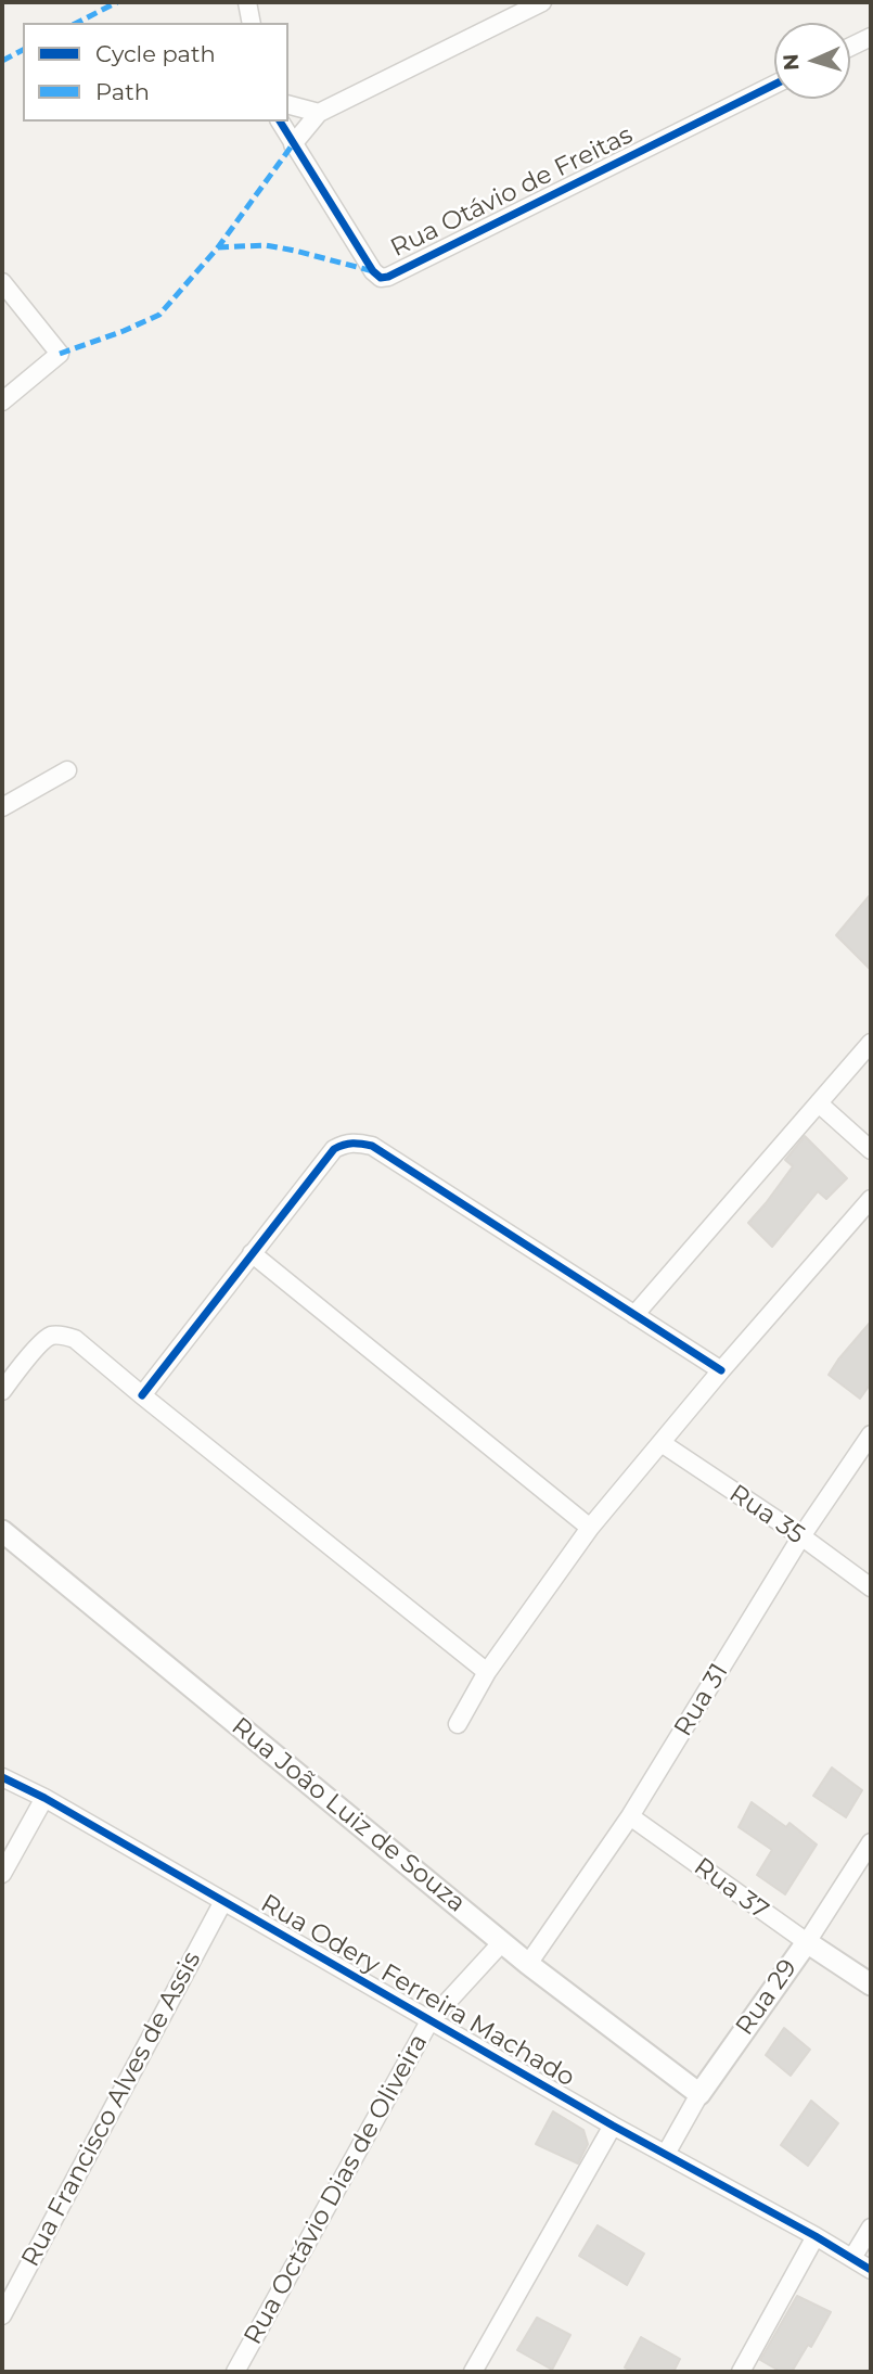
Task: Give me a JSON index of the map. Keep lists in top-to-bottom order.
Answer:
{
  "streets": {
    "street": [
      "Rua Otávio de Freitas",
      "Rua 35",
      "Rua 31",
      "Rua João Luiz de Souza",
      "Rua 37",
      "Rua Odery Ferreira Machado",
      "Rua 29",
      "Rua Francisco Alves de Assis",
      "Rua Octávio Dias de Oliveira"
    ]
  },
  "crossings": [
    ["Rua 35", "Rua 31"],
    ["Rua 31", "Rua João Luiz de Souza"],
    ["Rua 31", "Rua 37"],
    ["Rua João Luiz de Souza", "Rua 29"],
    ["Rua João Luiz de Souza", "Rua Octávio Dias de Oliveira"],
    ["Rua 37", "Rua 29"],
    ["Rua Odery Ferreira Machado", "Rua 29"],
    ["Rua Odery Ferreira Machado", "Rua Francisco Alves de Assis"],
    ["Rua Odery Ferreira Machado", "Rua Octávio Dias de Oliveira"]
  ],
  "legend": ["Cycle path", "Path"],
  "north": "left"
}
